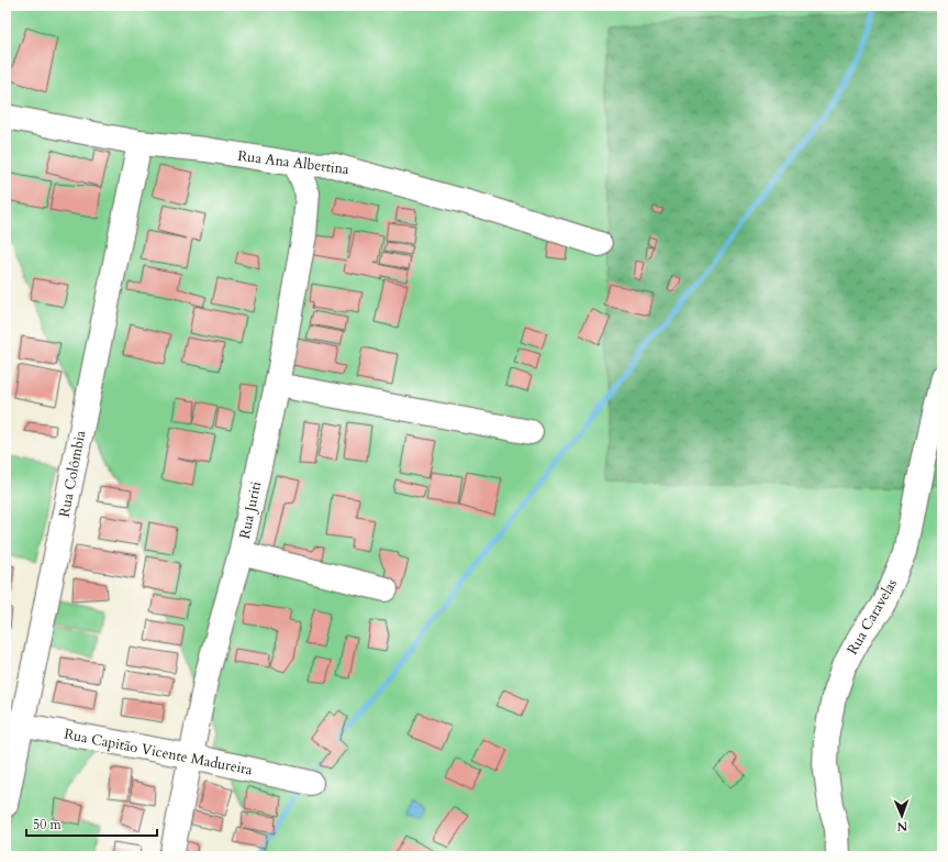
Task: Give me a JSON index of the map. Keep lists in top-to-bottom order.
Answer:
{
  "streets": {
    "street": [
      "Rua Ana Albertina",
      "Rua Colômbia",
      "Rua Juriti",
      "Rua Caravelas",
      "Rua Capitão Vicente Madureira"
    ]
  },
  "crossings": [
    ["Rua Ana Albertina", "Rua Colômbia"],
    ["Rua Ana Albertina", "Rua Juriti"],
    ["Rua Colômbia", "Rua Capitão Vicente Madureira"],
    ["Rua Juriti", "Rua Capitão Vicente Madureira"]
  ],
  "scale_bar": "50 m",
  "north": "bottom"
}
